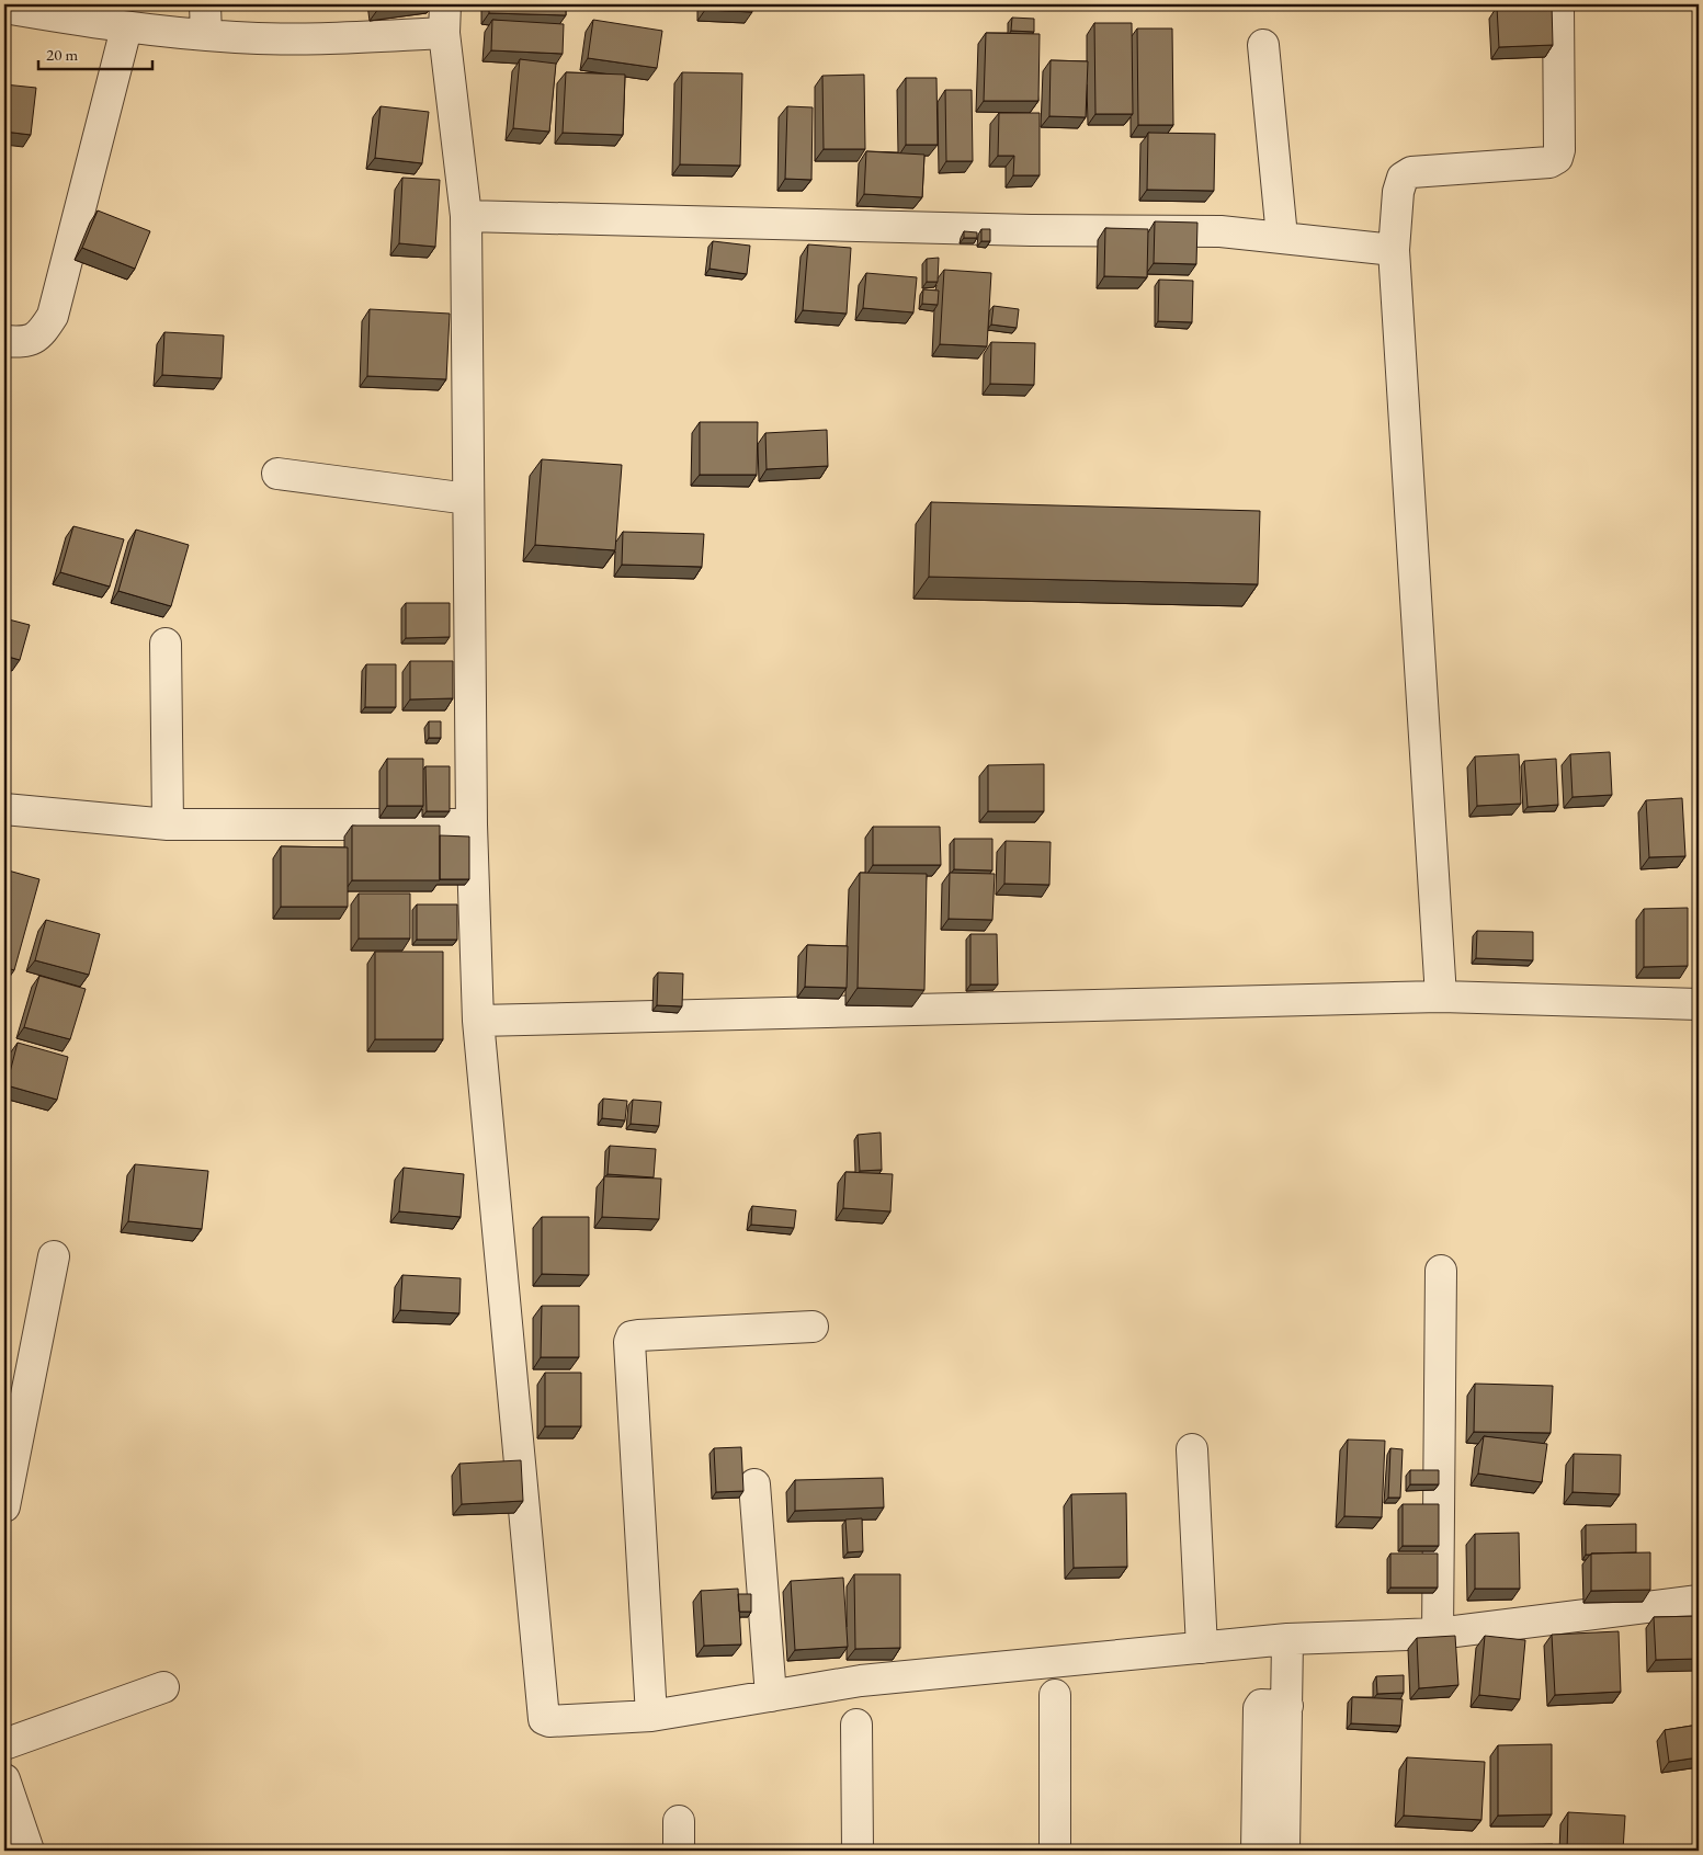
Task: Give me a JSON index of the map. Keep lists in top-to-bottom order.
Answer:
{
  "scale_bar": "20 m"
}
